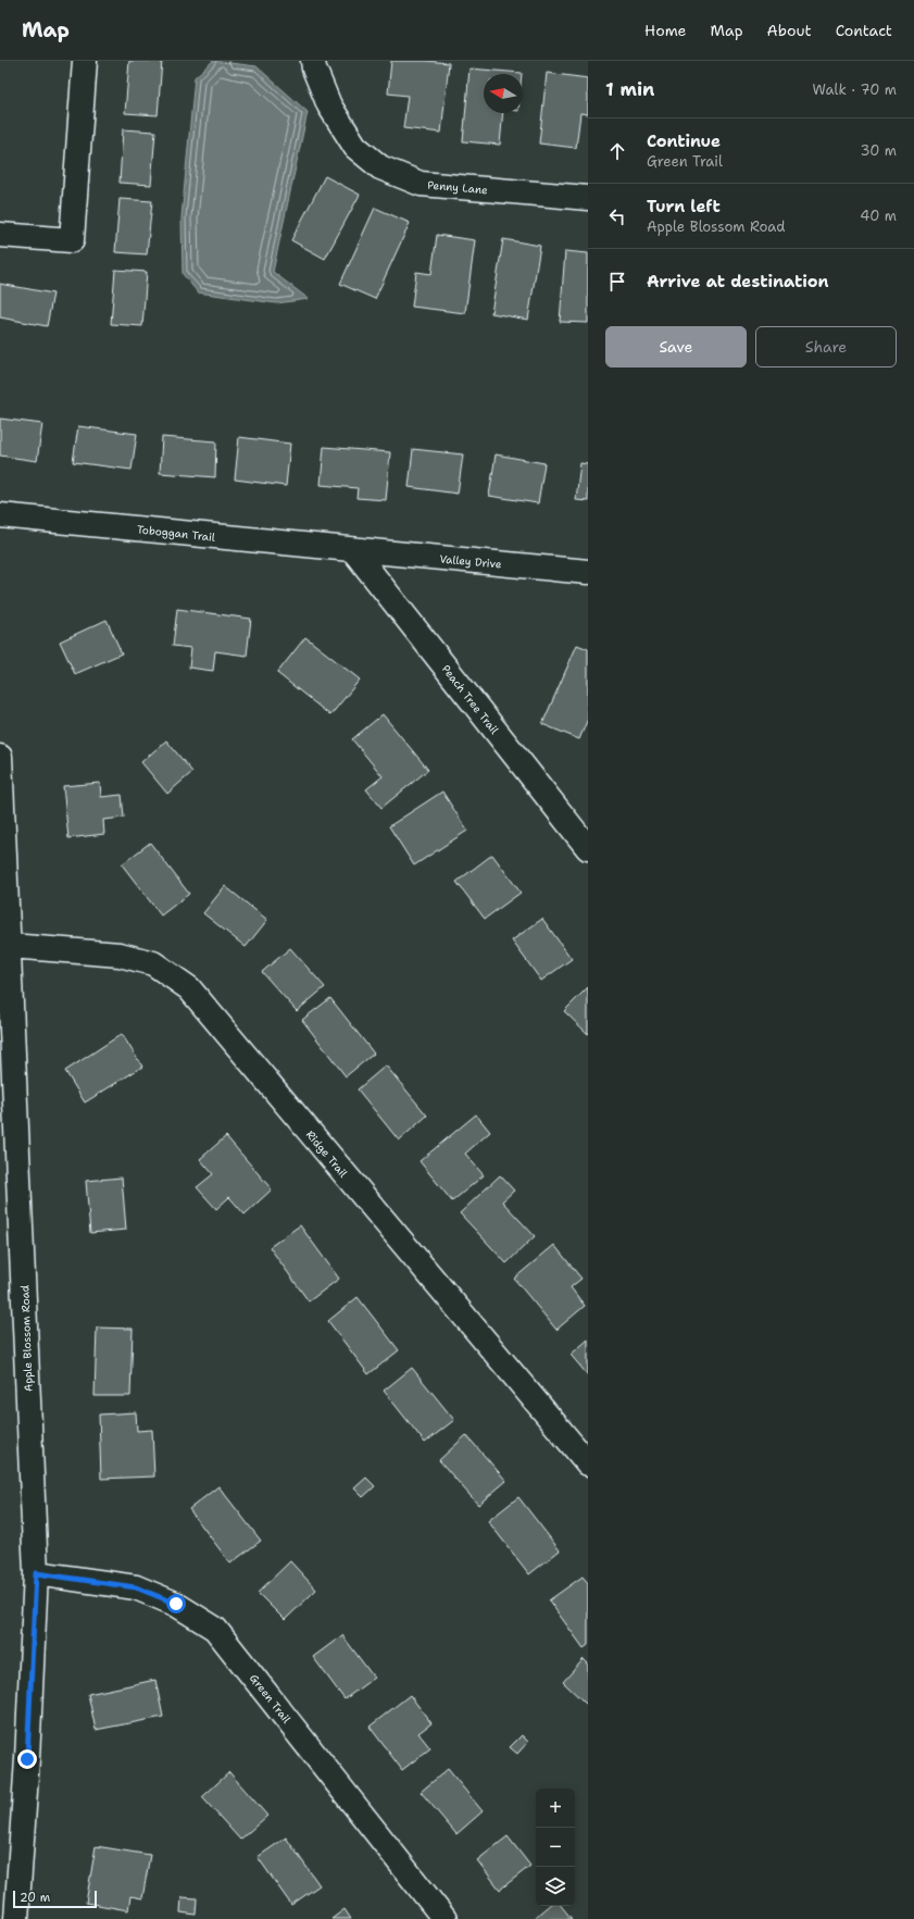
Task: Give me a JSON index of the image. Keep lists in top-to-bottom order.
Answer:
{
  "streets": {
    "street": [
      "Penny Lane",
      "Toboggan Trail",
      "Valley Drive",
      "Peach Tree Trail",
      "Ridge Trail",
      "Apple Blossom Road",
      "Green Trail"
    ]
  },
  "crossings": [
    ["Toboggan Trail", "Valley Drive"],
    ["Toboggan Trail", "Peach Tree Trail"],
    ["Valley Drive", "Peach Tree Trail"],
    ["Ridge Trail", "Apple Blossom Road"],
    ["Apple Blossom Road", "Green Trail"]
  ],
  "scale_bar": "20 m",
  "north": "left",
  "page": {
    "header": "Map",
    "nav": [
      "Home",
      "Map",
      "About",
      "Contact"
    ],
    "heading": ["1 min", "Walk · 70 m"],
    "list": [
      ["Continue", "Green Trail", "30 m"],
      ["Turn left", "Apple Blossom Road", "40 m"],
      "Arrive at destination"
    ],
    "buttons": ["Save", "Share"],
    "map_buttons": ["+", "−"],
    "scale": "20 m"
  }
}
